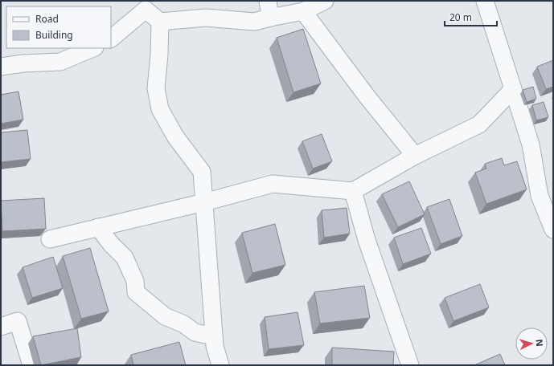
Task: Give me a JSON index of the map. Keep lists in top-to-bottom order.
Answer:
{
  "legend": ["Road", "Building"],
  "scale_bar": "20 m",
  "north": "right"
}
